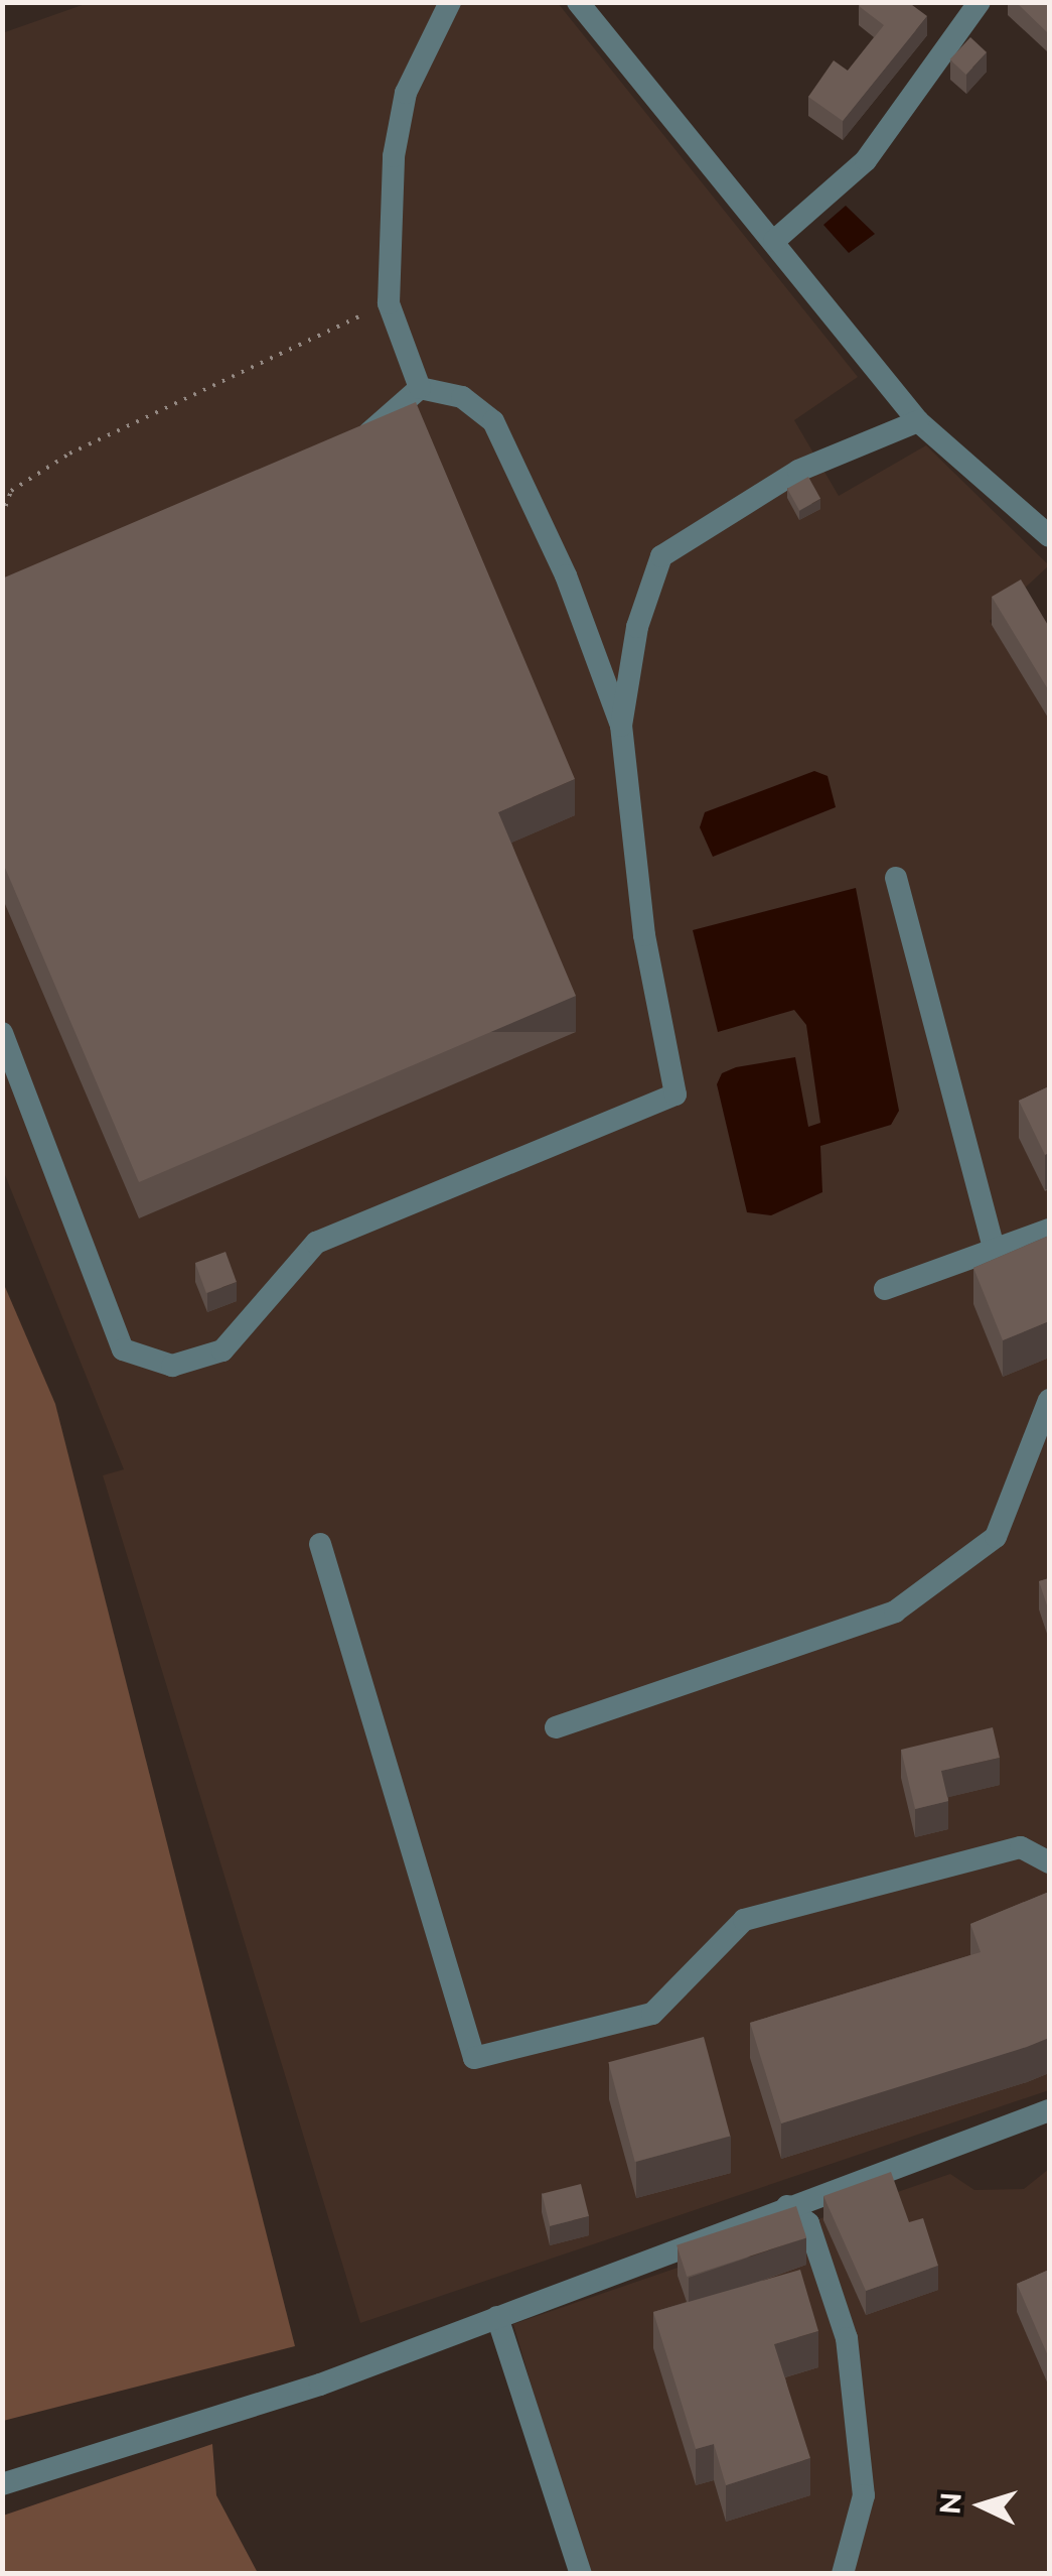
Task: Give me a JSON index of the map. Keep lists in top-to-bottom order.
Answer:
{
  "north": "left"
}
